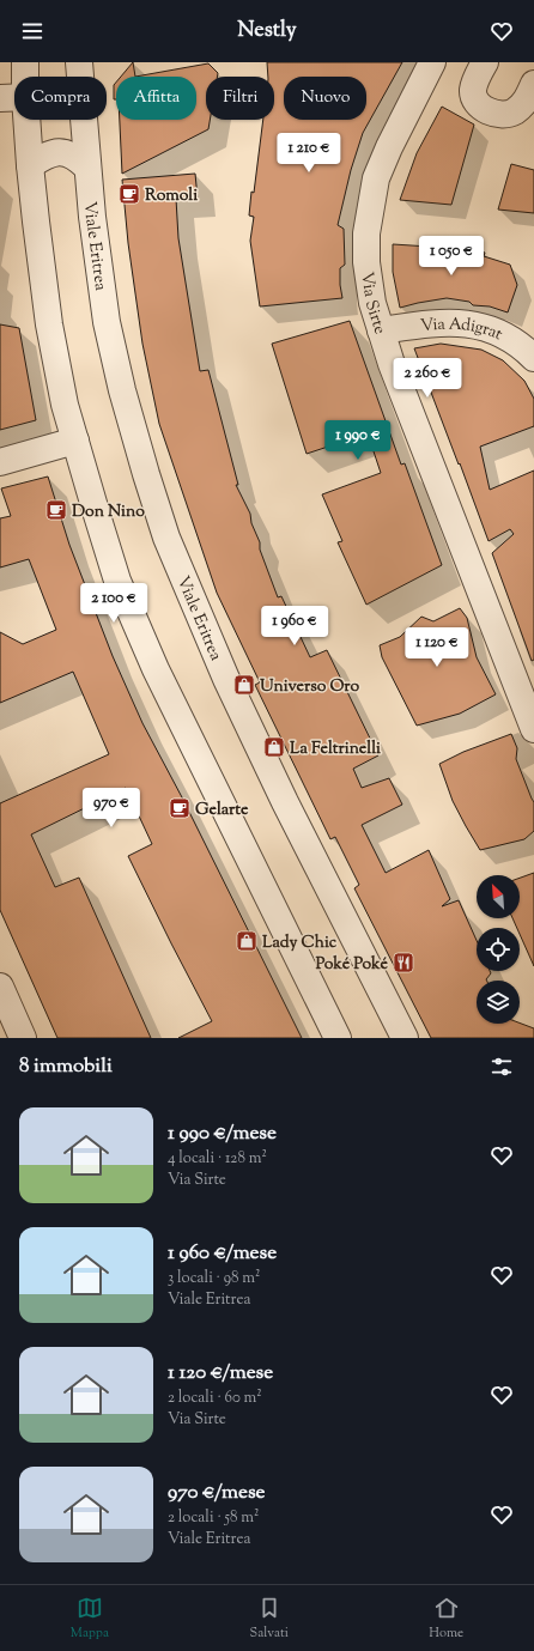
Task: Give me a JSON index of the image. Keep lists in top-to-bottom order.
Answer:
{
  "streets": {
    "street": ["Viale Eritrea", "Via Sirte", "Via Adigrat"]
  },
  "crossings": [
    ["Via Sirte", "Via Adigrat"]
  ],
  "places": {
    "cafe": ["Romoli", "Don Nino", "Gelarte"],
    "shop": ["Universo Oro", "La Feltrinelli", "Lady Chic"],
    "restaurant": ["Poké Poké"]
  },
  "north": "top left",
  "page": {
    "header": "Nestly",
    "chip": [
      "Compra",
      "Affitta",
      "Filtri",
      "Nuovo"
    ],
    "price": [
      "1 210 €",
      "1 050 €",
      "2 260 €",
      "1 990 €",
      "2 100 €",
      "1 960 €",
      "1 120 €",
      "970 €"
    ],
    "heading": "8 immobili",
    "list": [
      {
        "name": "1 990 €/mese",
        "note": "4 locali · 128 m² · Via Sirte"
      },
      {
        "name": "1 960 €/mese",
        "note": "3 locali · 98 m² · Viale Eritrea"
      },
      {
        "name": "1 120 €/mese",
        "note": "2 locali · 60 m² · Via Sirte"
      },
      {
        "name": "970 €/mese",
        "note": "2 locali · 58 m² · Viale Eritrea"
      }
    ],
    "tabs": ["Mappa", "Salvati", "Home"]
  }
}
